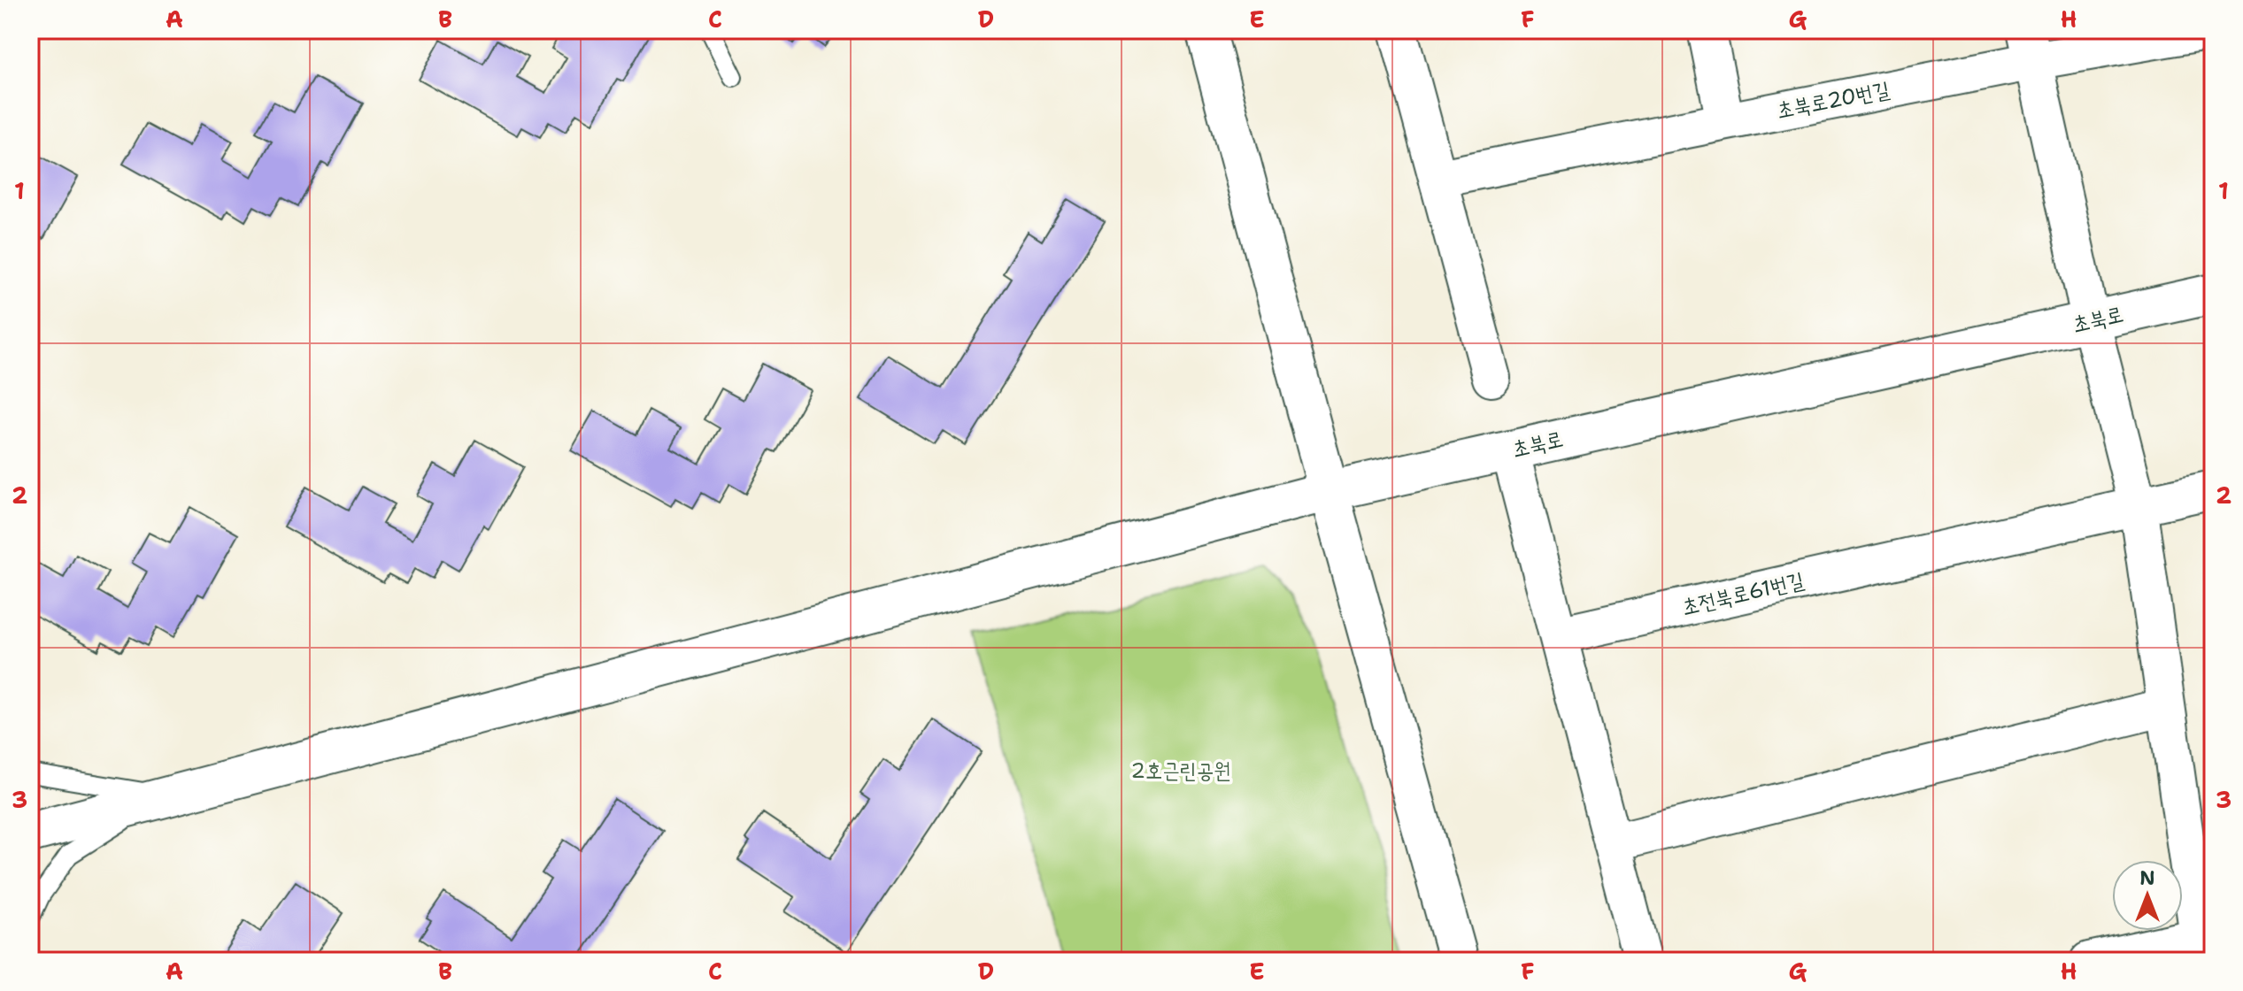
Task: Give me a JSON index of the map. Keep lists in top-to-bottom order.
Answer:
{
  "streets": {
    "main road": ["초북로"],
    "street": ["초북로20번길", "초전북로61번길"]
  },
  "parks": ["2호근린공원"],
  "north": "top",
  "grid": {
    "columns": [
      "A",
      "B",
      "C",
      "D",
      "E",
      "F",
      "G",
      "H"
    ],
    "rows": ["1", "2", "3"]
  }
}
